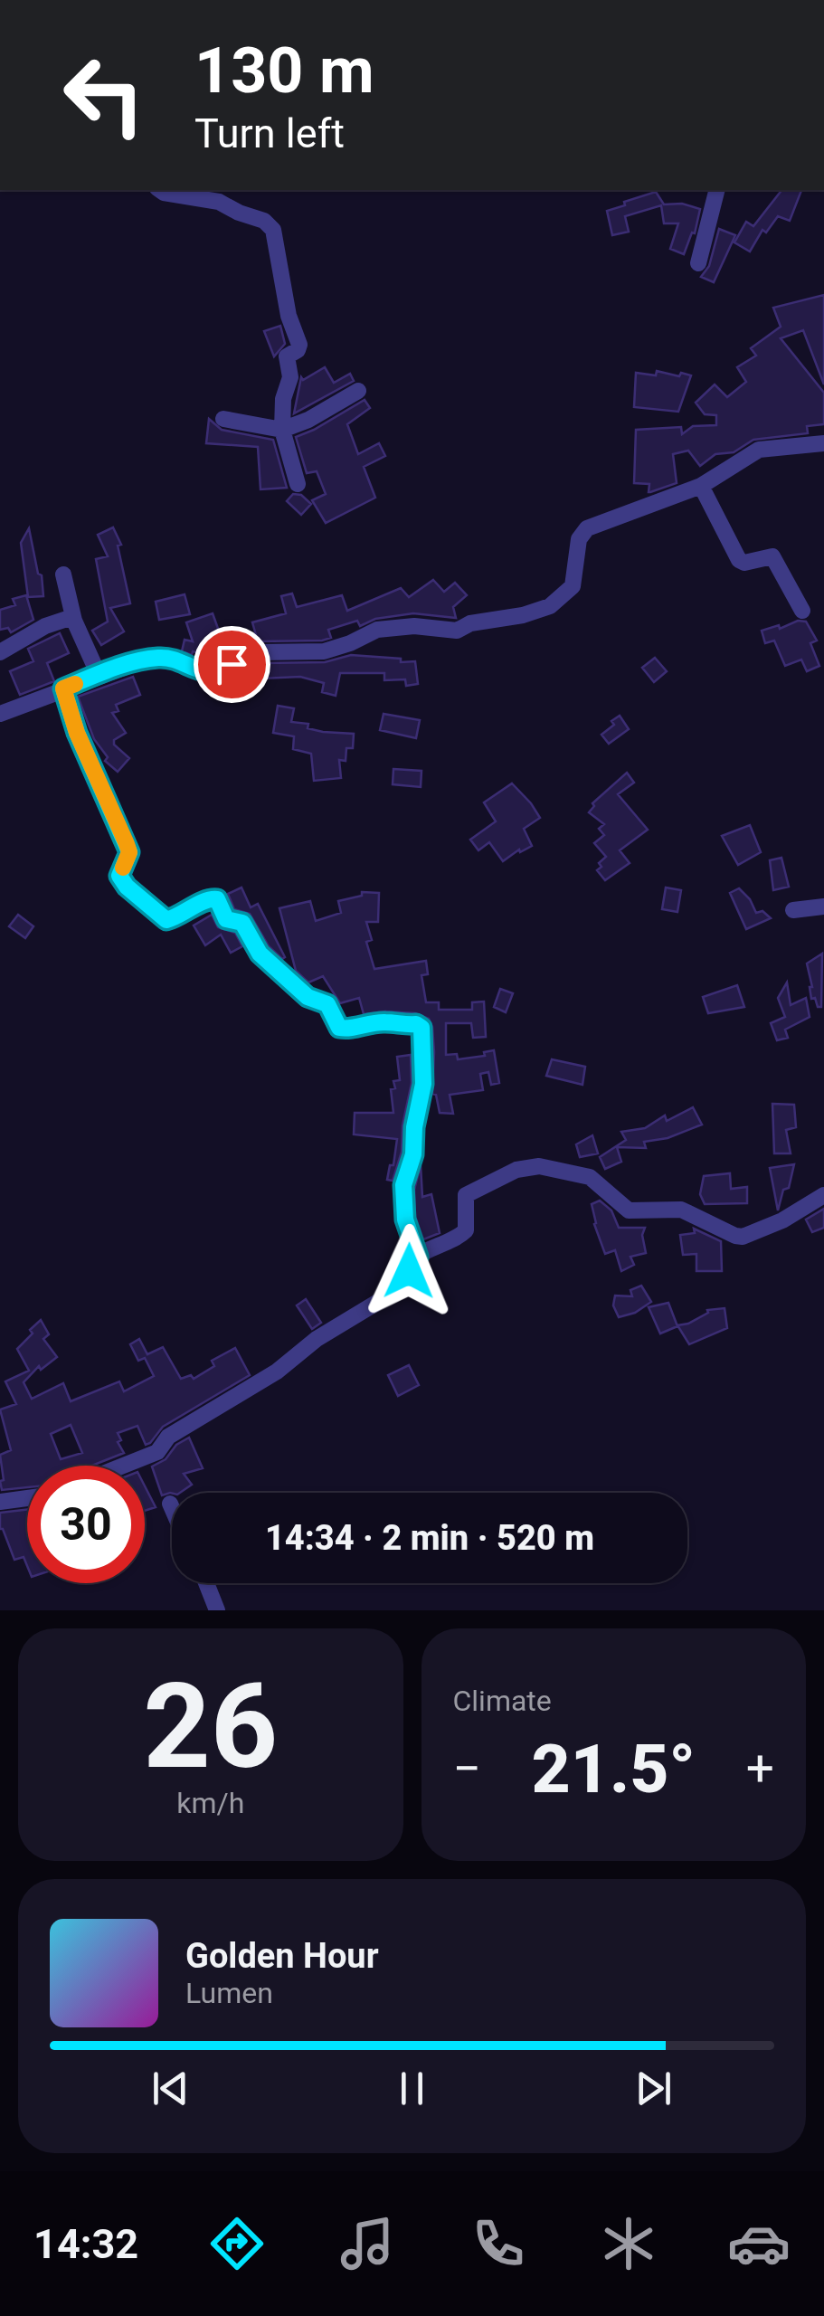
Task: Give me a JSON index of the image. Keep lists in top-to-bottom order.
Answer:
{
  "page": {
    "turn": ["130 m", "Turn left"],
    "limit": "30",
    "trip": "14:34 · 2 min · 520 m",
    "tile": [
      ["26", "km/h"],
      "Climate"
    ],
    "heat": ["−", "21.5°", "+"],
    "song": ["Golden Hour", "Lumen"],
    "tabs": "14:32"
  }
}
